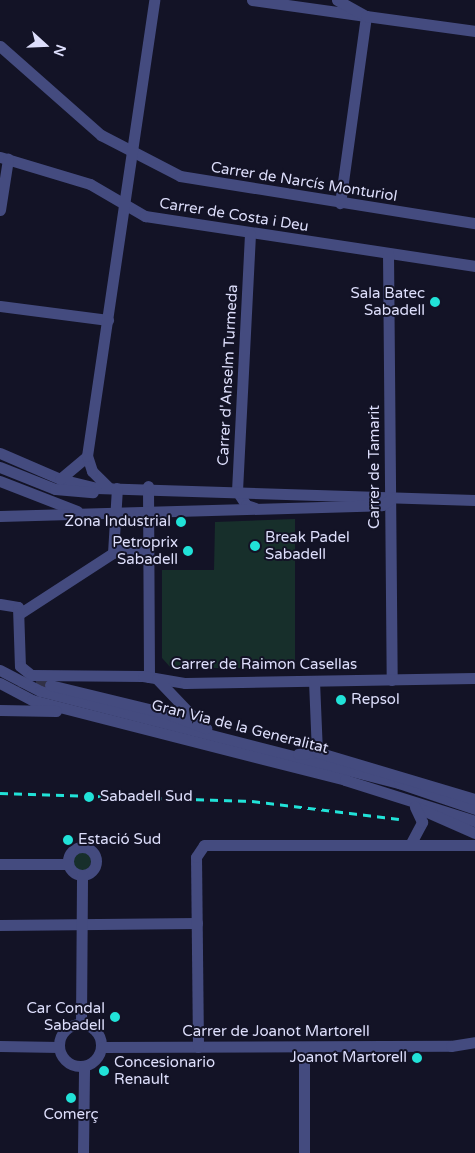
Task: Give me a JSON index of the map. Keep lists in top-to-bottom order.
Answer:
{
  "streets": {
    "street": [
      "Carrer de Narcís Monturiol",
      "Carrer de Costa i Deu",
      "Carrer d'Anselm Turmeda",
      "Carrer de Tamarit",
      "Carrer de Raimon Casellas",
      "Gran Via de la Generalitat",
      "Carrer de Joanot Martorell"
    ]
  },
  "crossings": [
    ["Carrer de Costa i Deu", "Carrer d'Anselm Turmeda"],
    ["Carrer de Costa i Deu", "Carrer de Tamarit"],
    ["Carrer de Tamarit", "Carrer de Raimon Casellas"]
  ],
  "places": [
    "Sala Batec Sabadell",
    "Zona Industrial",
    "Break Padel Sabadell",
    "Petroprix Sabadell",
    "Repsol",
    "Sabadell Sud",
    "Estació Sud",
    "Car Condal Sabadell",
    "Joanot Martorell",
    "Concesionario Renault",
    "Comerç"
  ],
  "north": "right"
}
